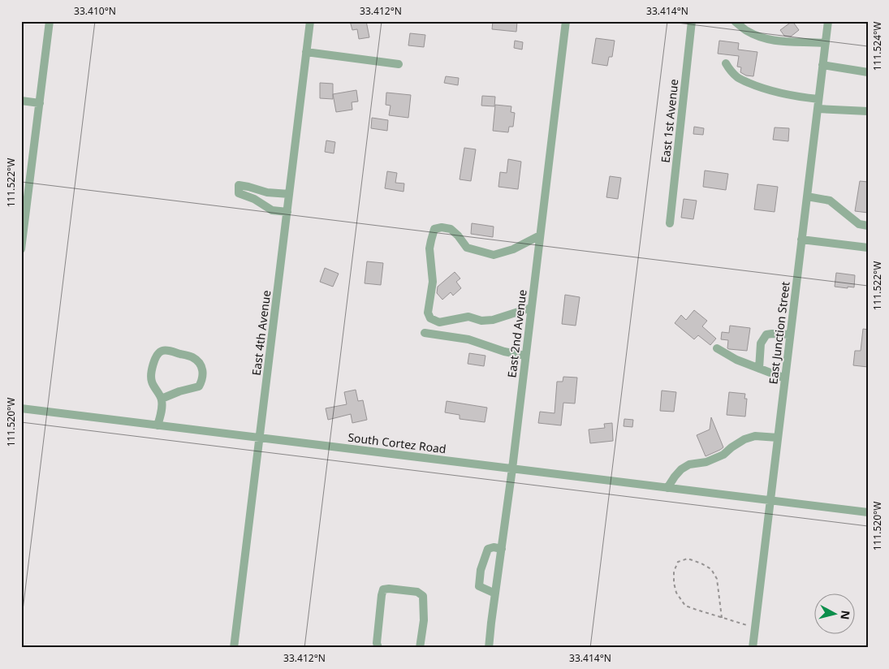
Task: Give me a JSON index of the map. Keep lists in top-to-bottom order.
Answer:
{
  "streets": {
    "street": [
      "East 1st Avenue",
      "East 4th Avenue",
      "East Junction Street",
      "East 2nd Avenue",
      "South Cortez Road"
    ]
  },
  "crossings": [
    ["East 4th Avenue", "South Cortez Road"],
    ["East Junction Street", "South Cortez Road"],
    ["East 2nd Avenue", "South Cortez Road"]
  ],
  "north": "right",
  "coordinates": [
    "33.410°N",
    "33.412°N",
    "33.414°N",
    "111.524°W",
    "111.522°W",
    "111.520°W"
  ]
}
